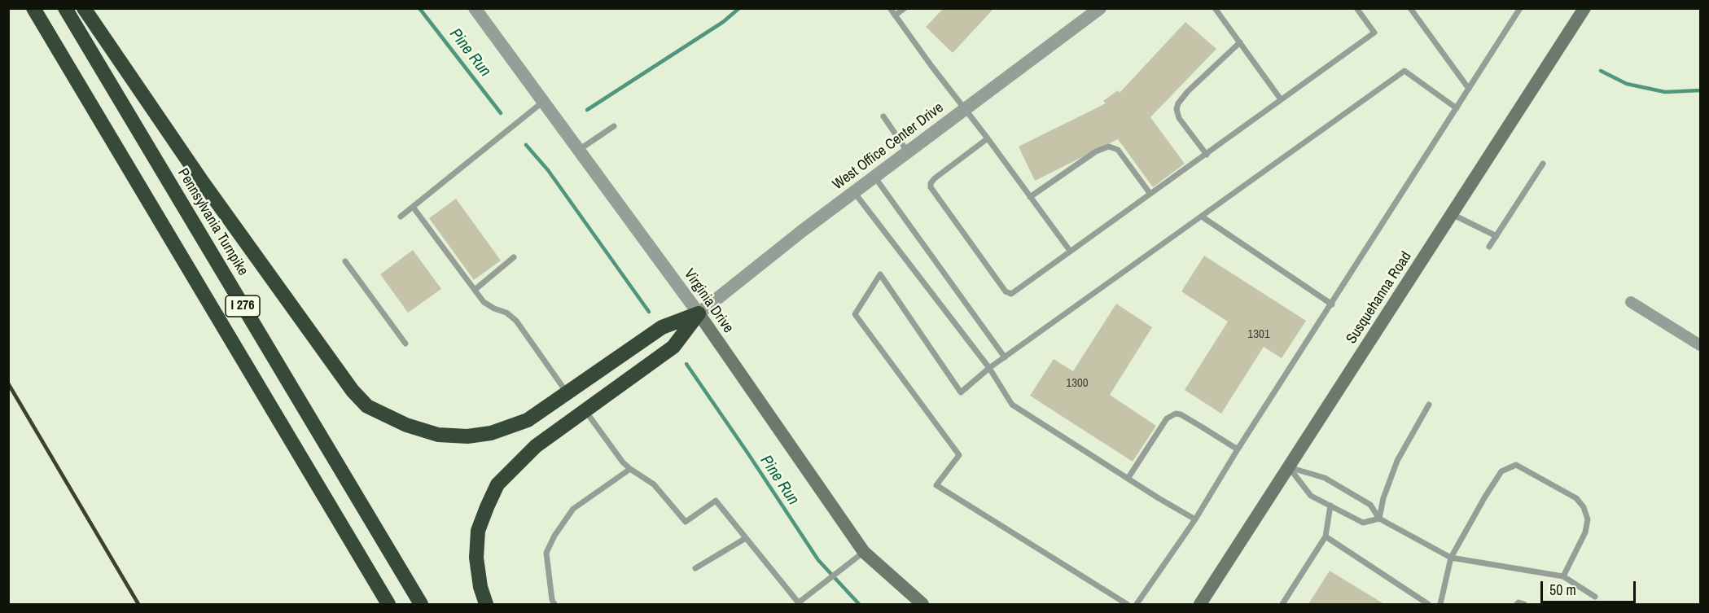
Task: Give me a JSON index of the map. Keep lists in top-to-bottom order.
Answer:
{
  "streets": {
    "highway": ["Pennsylvania Turnpike", "I 276"],
    "main road": ["Susquehanna Road", "Virginia Drive"],
    "street": ["West Office Center Drive"]
  },
  "crossings": [
    ["West Office Center Drive", "Virginia Drive"]
  ],
  "water": ["Pine Run"],
  "house_numbers": ["1301", "1300"],
  "scale_bar": "50 m"
}
